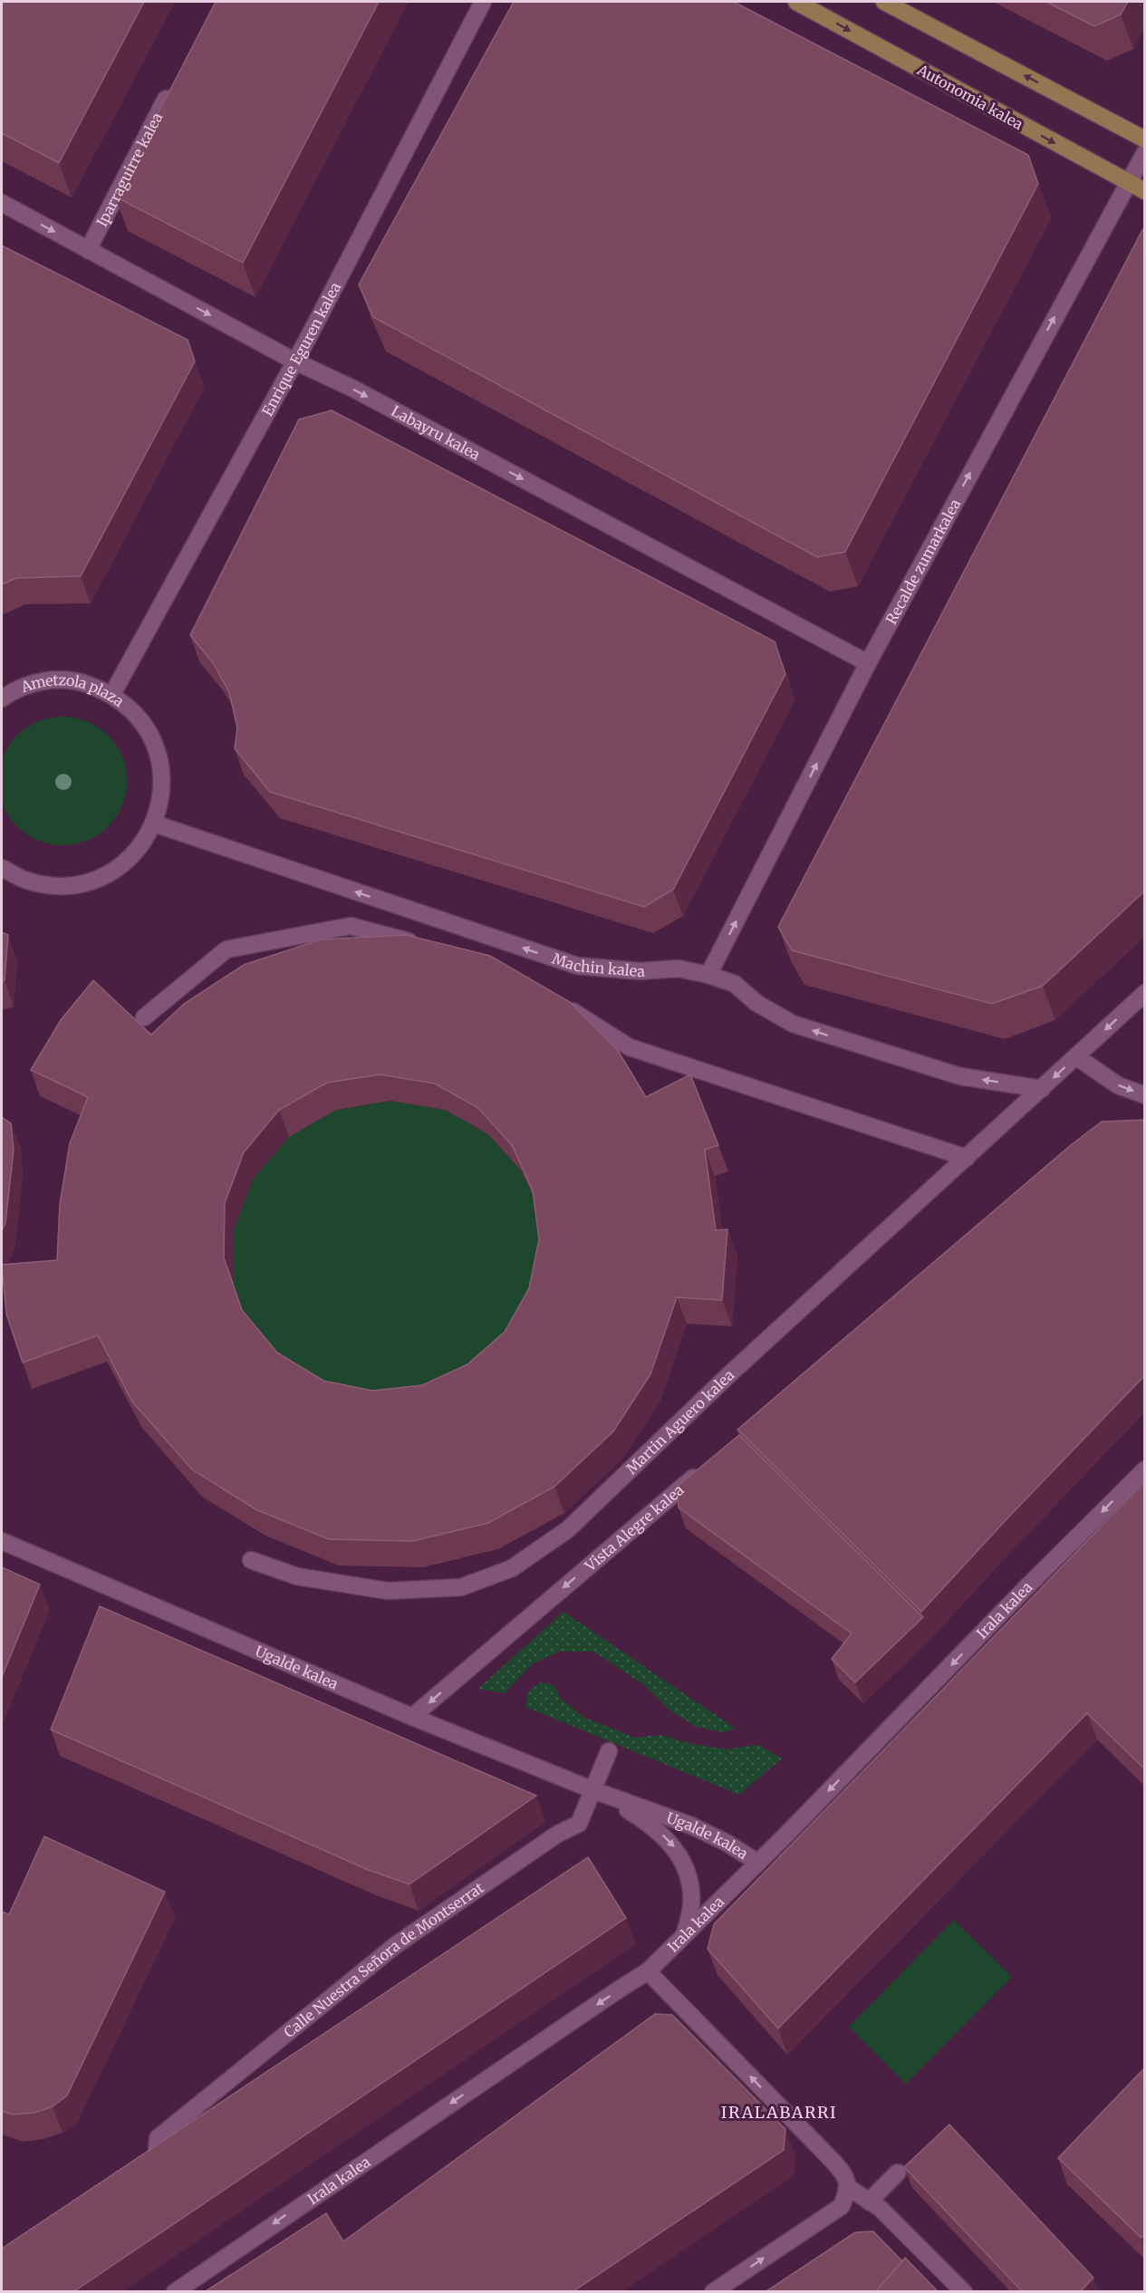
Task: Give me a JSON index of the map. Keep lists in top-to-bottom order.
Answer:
{
  "streets": {
    "main road": ["Autonomia kalea"],
    "street": [
      "Iparraguirre kalea",
      "Enrique Eguren kalea",
      "Labayru kalea",
      "Recalde zumarkalea",
      "Ametzola plaza",
      "Machin kalea",
      "Martin Aguero kalea",
      "Vista Alegre kalea",
      "Irala kalea",
      "Ugalde kalea",
      "Calle Nuestra Señora de Montserrat"
    ]
  },
  "crossings": [
    ["Autonomia kalea", "Recalde zumarkalea"],
    ["Iparraguirre kalea", "Labayru kalea"],
    ["Enrique Eguren kalea", "Labayru kalea"],
    ["Enrique Eguren kalea", "Ametzola plaza"],
    ["Labayru kalea", "Recalde zumarkalea"],
    ["Recalde zumarkalea", "Machin kalea"],
    ["Ametzola plaza", "Machin kalea"],
    ["Machin kalea", "Martin Aguero kalea"],
    ["Vista Alegre kalea", "Ugalde kalea"],
    ["Irala kalea", "Ugalde kalea"],
    ["Ugalde kalea", "Calle Nuestra Señora de Montserrat"]
  ],
  "one_way": [
    "Labayru kalea",
    "Recalde zumarkalea",
    "Vista Alegre kalea",
    "Irala kalea"
  ],
  "districts": ["IRALABARRI"]
}
